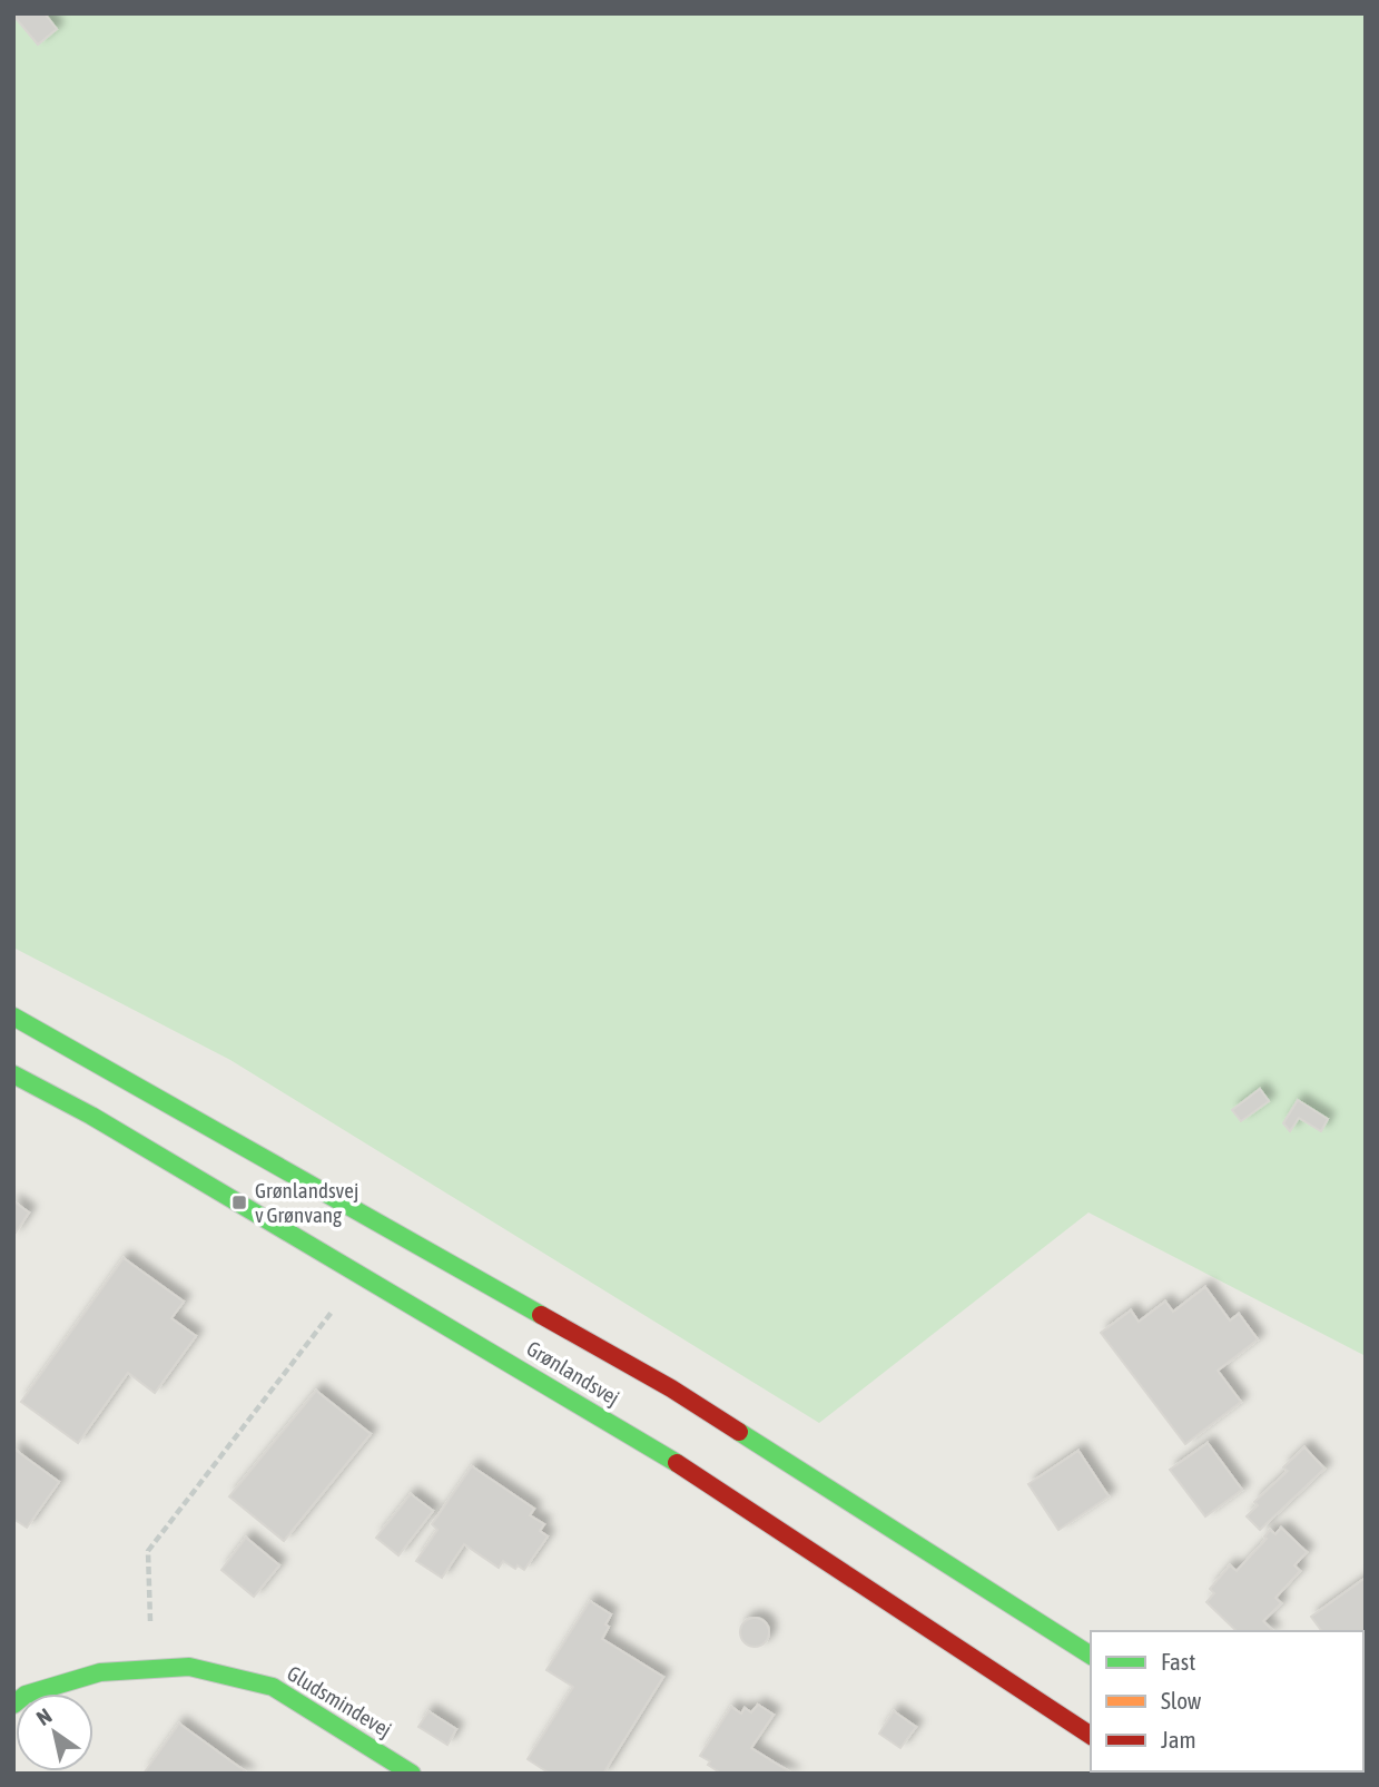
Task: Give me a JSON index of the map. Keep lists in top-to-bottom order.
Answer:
{
  "streets": {
    "street": ["Grønlandsvej", "Gludsmindevej"]
  },
  "places": {
    "transit": ["Grønlandsvej v Grønvang"]
  },
  "legend": ["Fast", "Slow", "Jam"],
  "north": "top left"
}
